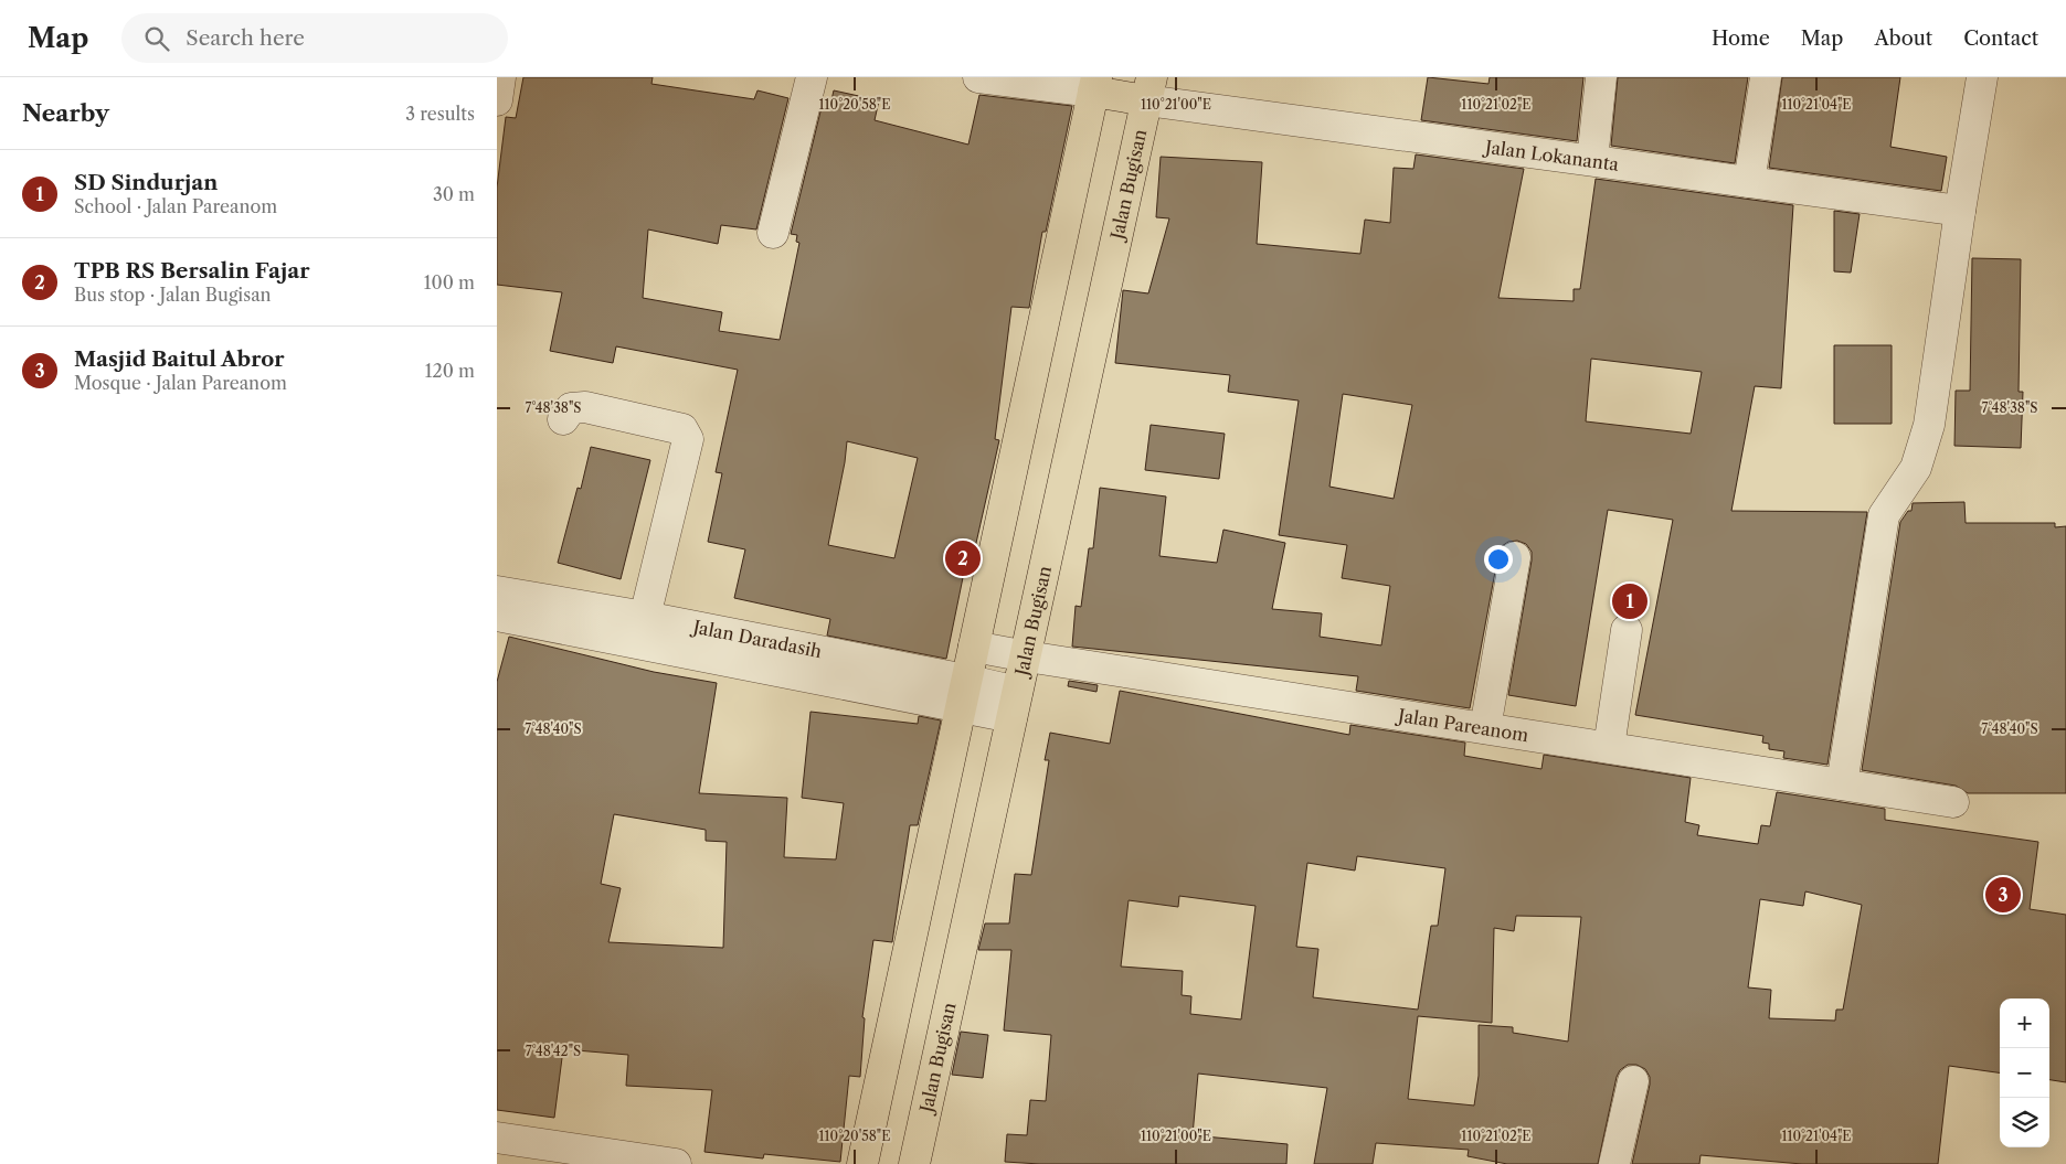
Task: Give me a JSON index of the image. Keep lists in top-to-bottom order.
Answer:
{
  "streets": {
    "main road": ["Jalan Bugisan"],
    "street": ["Jalan Lokananta", "Jalan Daradasih", "Jalan Pareanom"]
  },
  "crossings": [
    ["Jalan Lokananta", "Jalan Bugisan"],
    ["Jalan Bugisan", "Jalan Daradasih"],
    ["Jalan Bugisan", "Jalan Pareanom"]
  ],
  "page": {
    "header": "Map",
    "search": "Search here",
    "nav": [
      "Home",
      "Map",
      "About",
      "Contact"
    ],
    "heading": ["Nearby", "3 results"],
    "list": [
      {
        "mark": "1",
        "name": "SD Sindurjan",
        "note": "School · Jalan Pareanom",
        "value": "30 m"
      },
      {
        "mark": "2",
        "name": "TPB RS Bersalin Fajar",
        "note": "Bus stop · Jalan Bugisan",
        "value": "100 m"
      },
      {
        "mark": "3",
        "name": "Masjid Baitul Abror",
        "note": "Mosque · Jalan Pareanom",
        "value": "120 m"
      }
    ],
    "pins": ["2", "1", "3"],
    "map_buttons": ["+", "−"]
  },
  "coordinates": [
    "110°20'58\"E",
    "110°21'00\"E",
    "110°21'02\"E",
    "110°21'04\"E",
    "7°48'38\"S",
    "7°48'40\"S",
    "7°48'42\"S"
  ]
}
